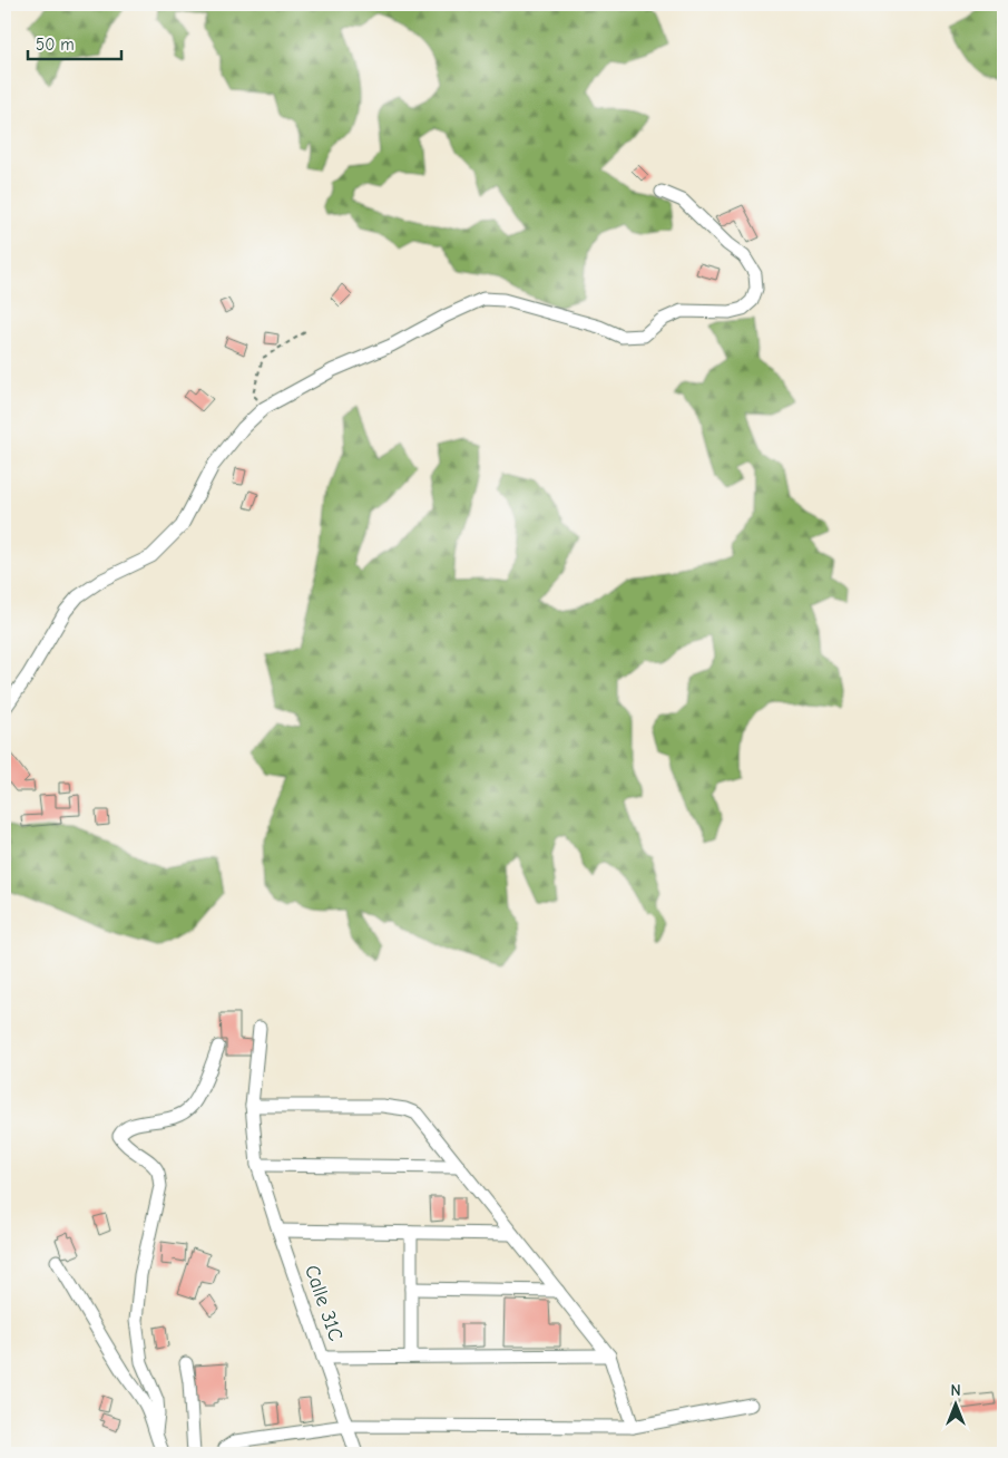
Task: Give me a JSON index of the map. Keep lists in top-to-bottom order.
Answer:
{
  "streets": {
    "street": ["Calle 31C"]
  },
  "scale_bar": "50 m",
  "north": "top"
}
